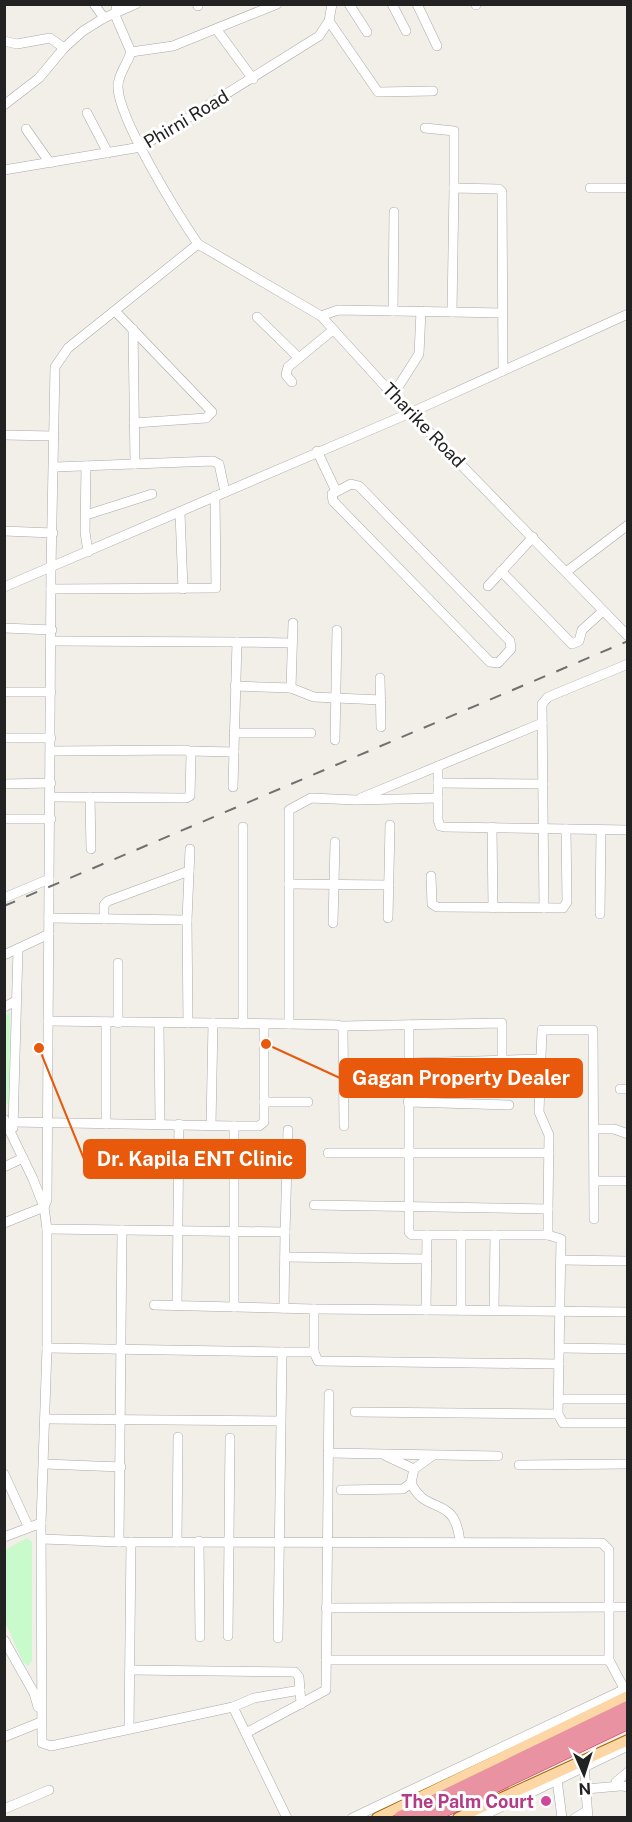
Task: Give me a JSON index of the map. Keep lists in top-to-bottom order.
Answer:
{
  "streets": {
    "street": ["Phirni Road", "Tharike Road"]
  },
  "crossings": [
    ["Phirni Road", "Tharike Road"]
  ],
  "places": ["Gagan Property Dealer", "Dr. Kapila ENT Clinic", "The Palm Court"],
  "north": "bottom"
}
